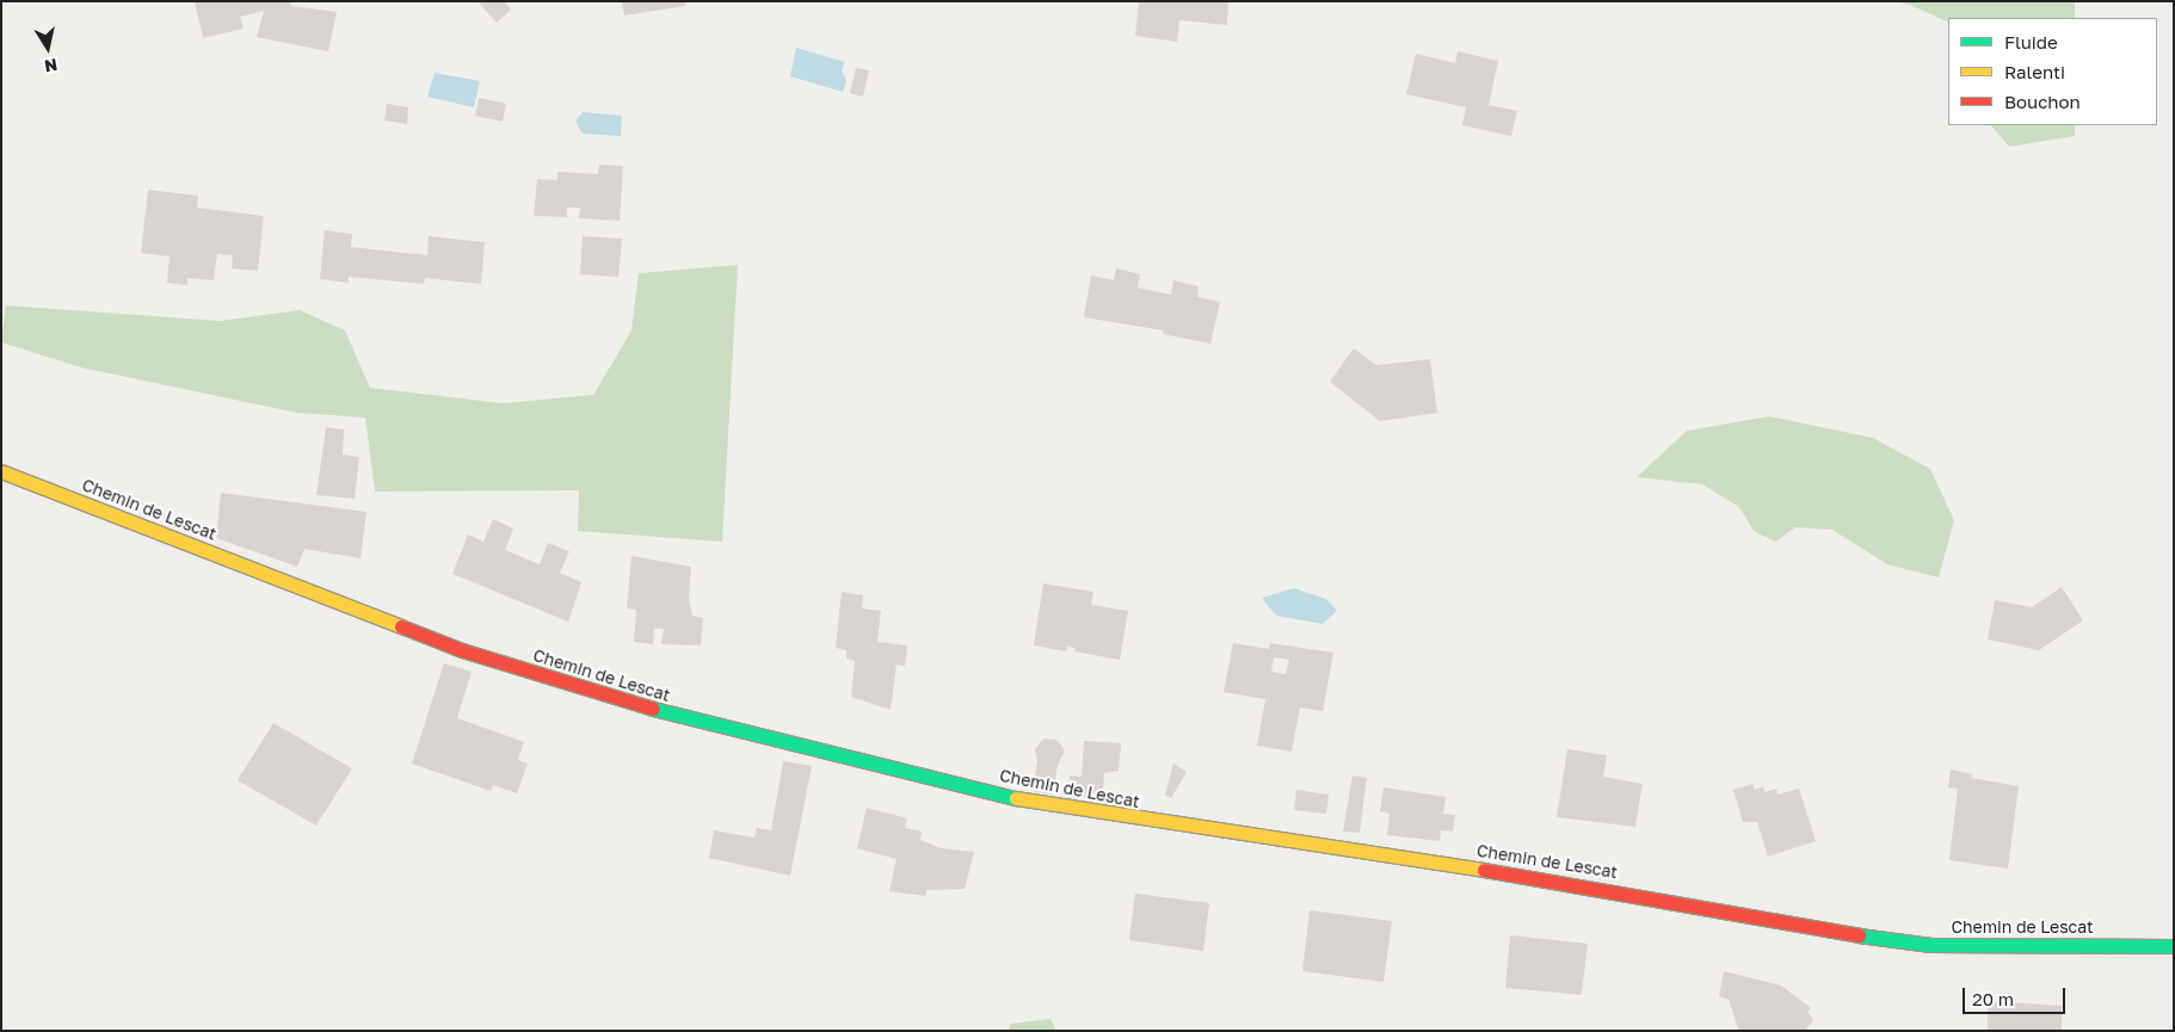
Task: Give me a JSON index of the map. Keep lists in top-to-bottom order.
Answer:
{
  "streets": {
    "street": ["Chemin de Lescat"]
  },
  "legend": ["Fluide", "Ralenti", "Bouchon"],
  "scale_bar": "20 m",
  "north": "bottom"
}
